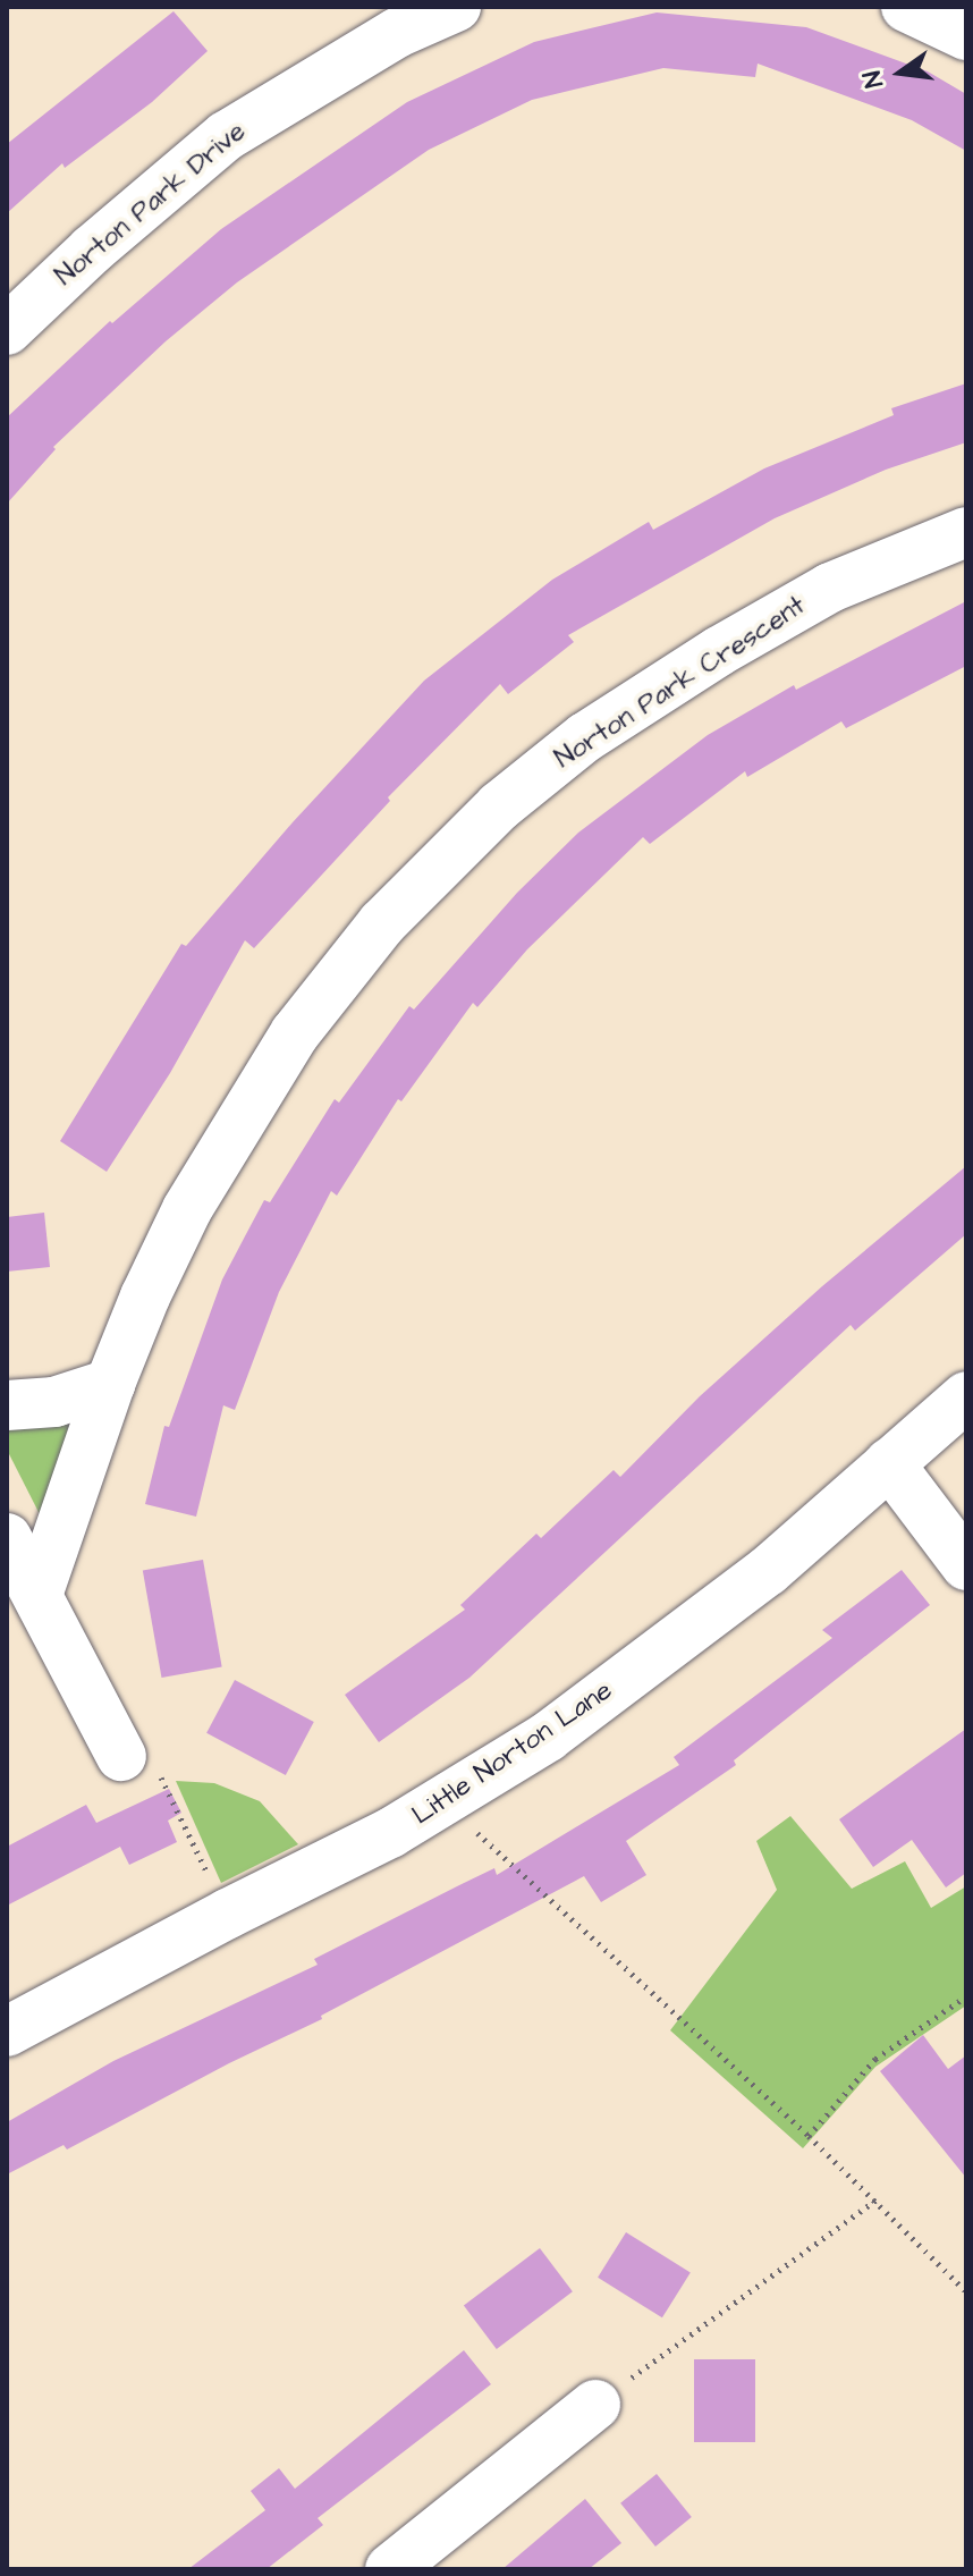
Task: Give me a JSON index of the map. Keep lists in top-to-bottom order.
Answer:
{
  "streets": {
    "street": ["Norton Park Drive", "Norton Park Crescent", "Little Norton Lane"]
  },
  "north": "left"
}
